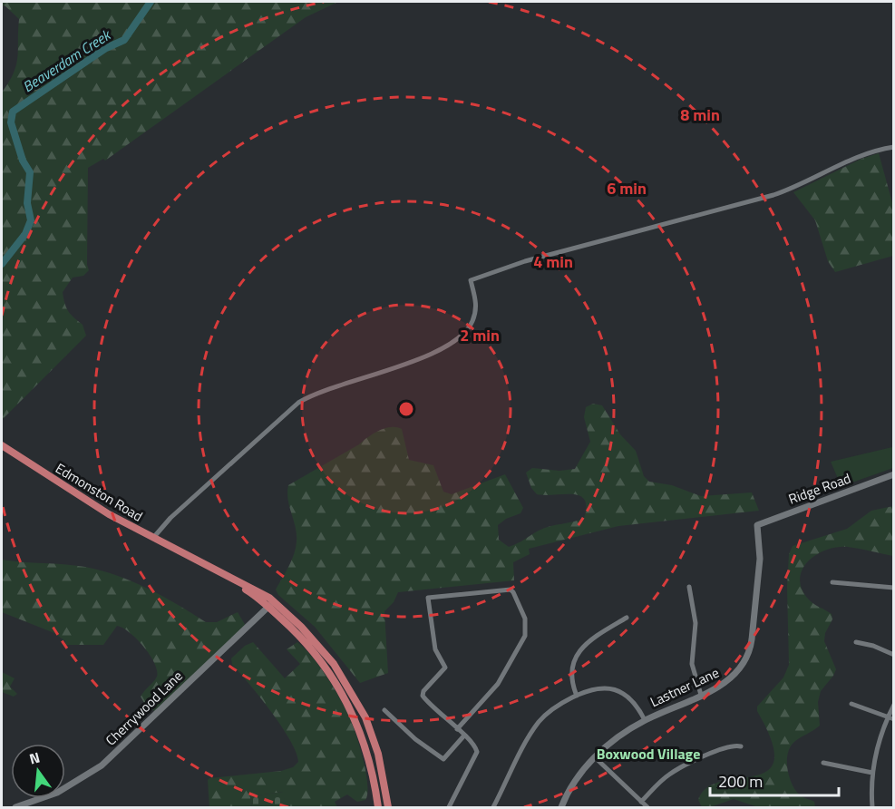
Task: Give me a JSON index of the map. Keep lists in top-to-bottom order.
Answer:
{
  "streets": {
    "main road": ["Edmonston Road"],
    "street": ["Ridge Road", "Lastner Lane", "Cherrywood Lane"]
  },
  "crossings": [
    ["Ridge Road", "Lastner Lane"],
    ["Edmonston Road", "Cherrywood Lane"]
  ],
  "districts": ["Boxwood Village"],
  "water": ["Beaverdam Creek"],
  "scale_bar": "200 m",
  "north": "top",
  "rings": [
    "8 min",
    "6 min",
    "4 min",
    "2 min"
  ]
}
